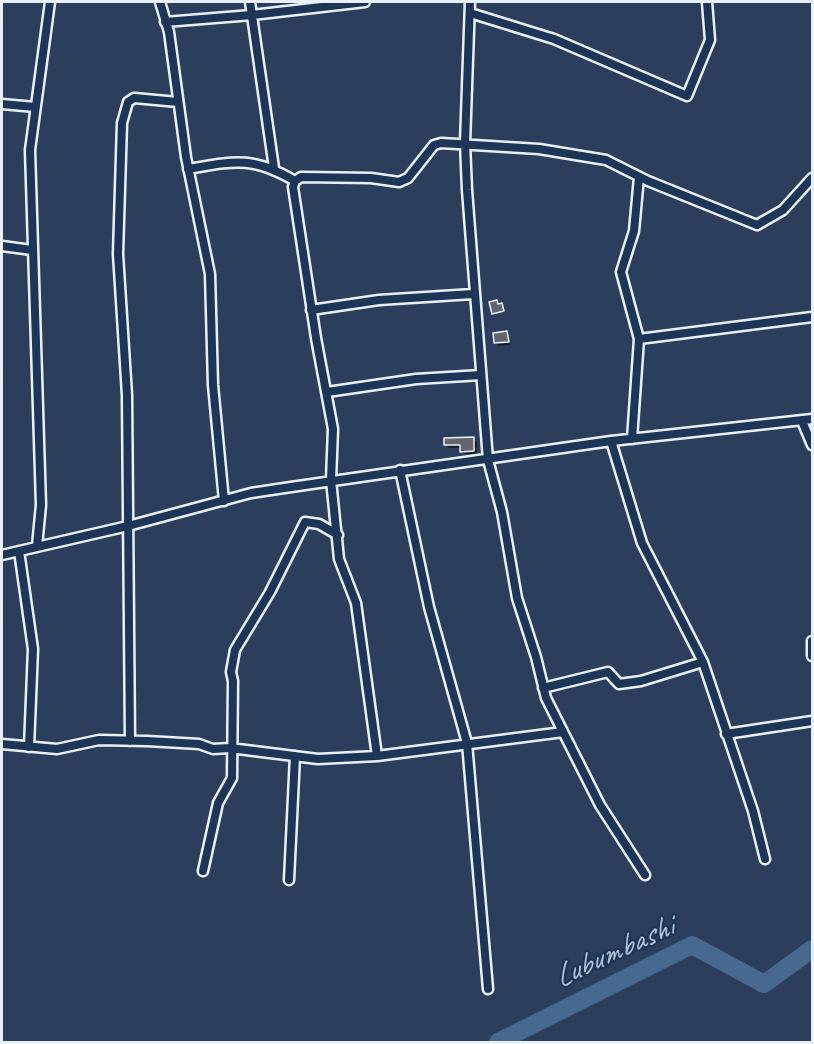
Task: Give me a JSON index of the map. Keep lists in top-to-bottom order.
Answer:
{
  "water": ["Lubumbashi"]
}
